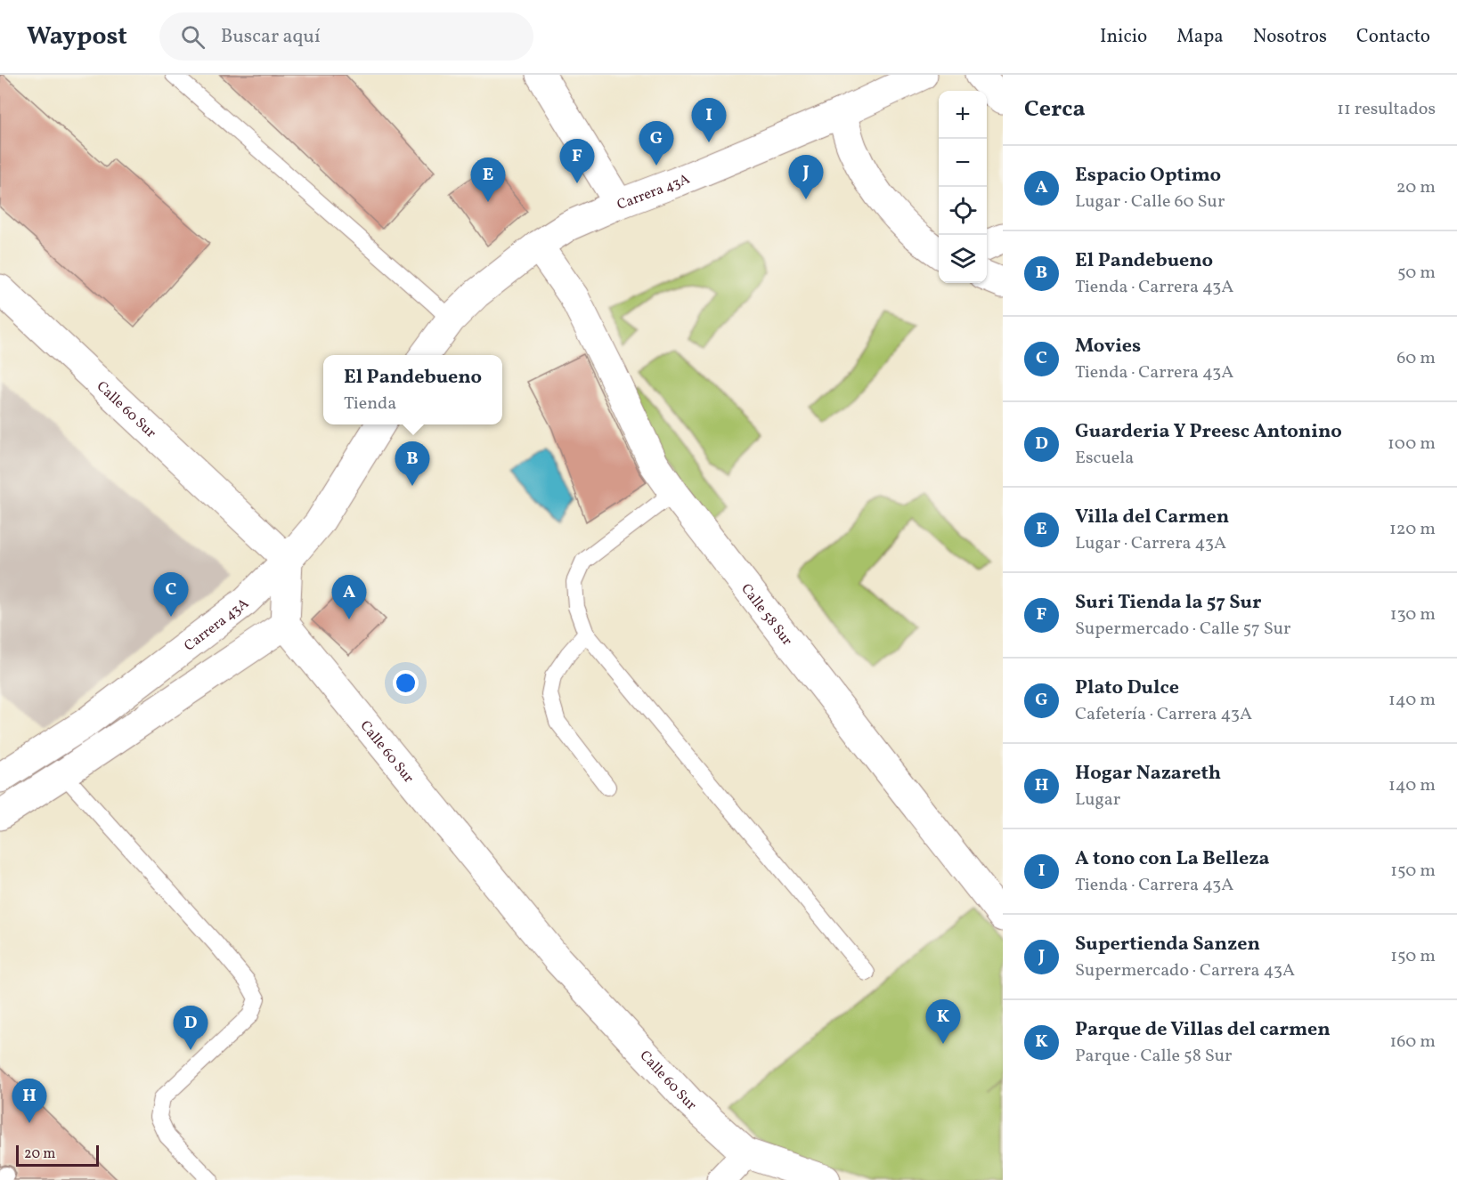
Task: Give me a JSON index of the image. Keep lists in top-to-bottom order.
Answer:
{
  "streets": {
    "street": ["Carrera 43A", "Calle 60 Sur", "Calle 58 Sur"]
  },
  "crossings": [
    ["Carrera 43A", "Calle 60 Sur"],
    ["Carrera 43A", "Calle 58 Sur"]
  ],
  "scale_bar": "20 m",
  "page": {
    "header": "Waypost",
    "search": "Buscar aquí",
    "nav": [
      "Inicio",
      "Mapa",
      "Nosotros",
      "Contacto"
    ],
    "heading": ["Cerca", "11 resultados"],
    "map_buttons": ["+", "−"],
    "pins": [
      "I",
      "G",
      "F",
      "J",
      "E",
      "B",
      "C",
      "A",
      "K",
      "D",
      "H"
    ],
    "list": [
      {
        "mark": "A",
        "name": "Espacio Optimo",
        "note": "Lugar · Calle 60 Sur",
        "value": "20 m"
      },
      {
        "mark": "B",
        "name": "El Pandebueno",
        "note": "Tienda · Carrera 43A",
        "value": "50 m"
      },
      {
        "mark": "C",
        "name": "Movies",
        "note": "Tienda · Carrera 43A",
        "value": "60 m"
      },
      {
        "mark": "D",
        "name": "Guarderia Y Preesc Antonino",
        "note": "Escuela",
        "value": "100 m"
      },
      {
        "mark": "E",
        "name": "Villa del Carmen",
        "note": "Lugar · Carrera 43A",
        "value": "120 m"
      },
      {
        "mark": "F",
        "name": "Suri Tienda la 57 Sur",
        "note": "Supermercado · Calle 57 Sur",
        "value": "130 m"
      },
      {
        "mark": "G",
        "name": "Plato Dulce",
        "note": "Cafetería · Carrera 43A",
        "value": "140 m"
      },
      {
        "mark": "H",
        "name": "Hogar Nazareth",
        "note": "Lugar",
        "value": "140 m"
      },
      {
        "mark": "I",
        "name": "A tono con La Belleza",
        "note": "Tienda · Carrera 43A",
        "value": "150 m"
      },
      {
        "mark": "J",
        "name": "Supertienda Sanzen",
        "note": "Supermercado · Carrera 43A",
        "value": "150 m"
      },
      {
        "mark": "K",
        "name": "Parque de Villas del carmen",
        "note": "Parque · Calle 58 Sur",
        "value": "160 m"
      }
    ],
    "popup": ["El Pandebueno", "Tienda"],
    "scale": "20 m"
  }
}
